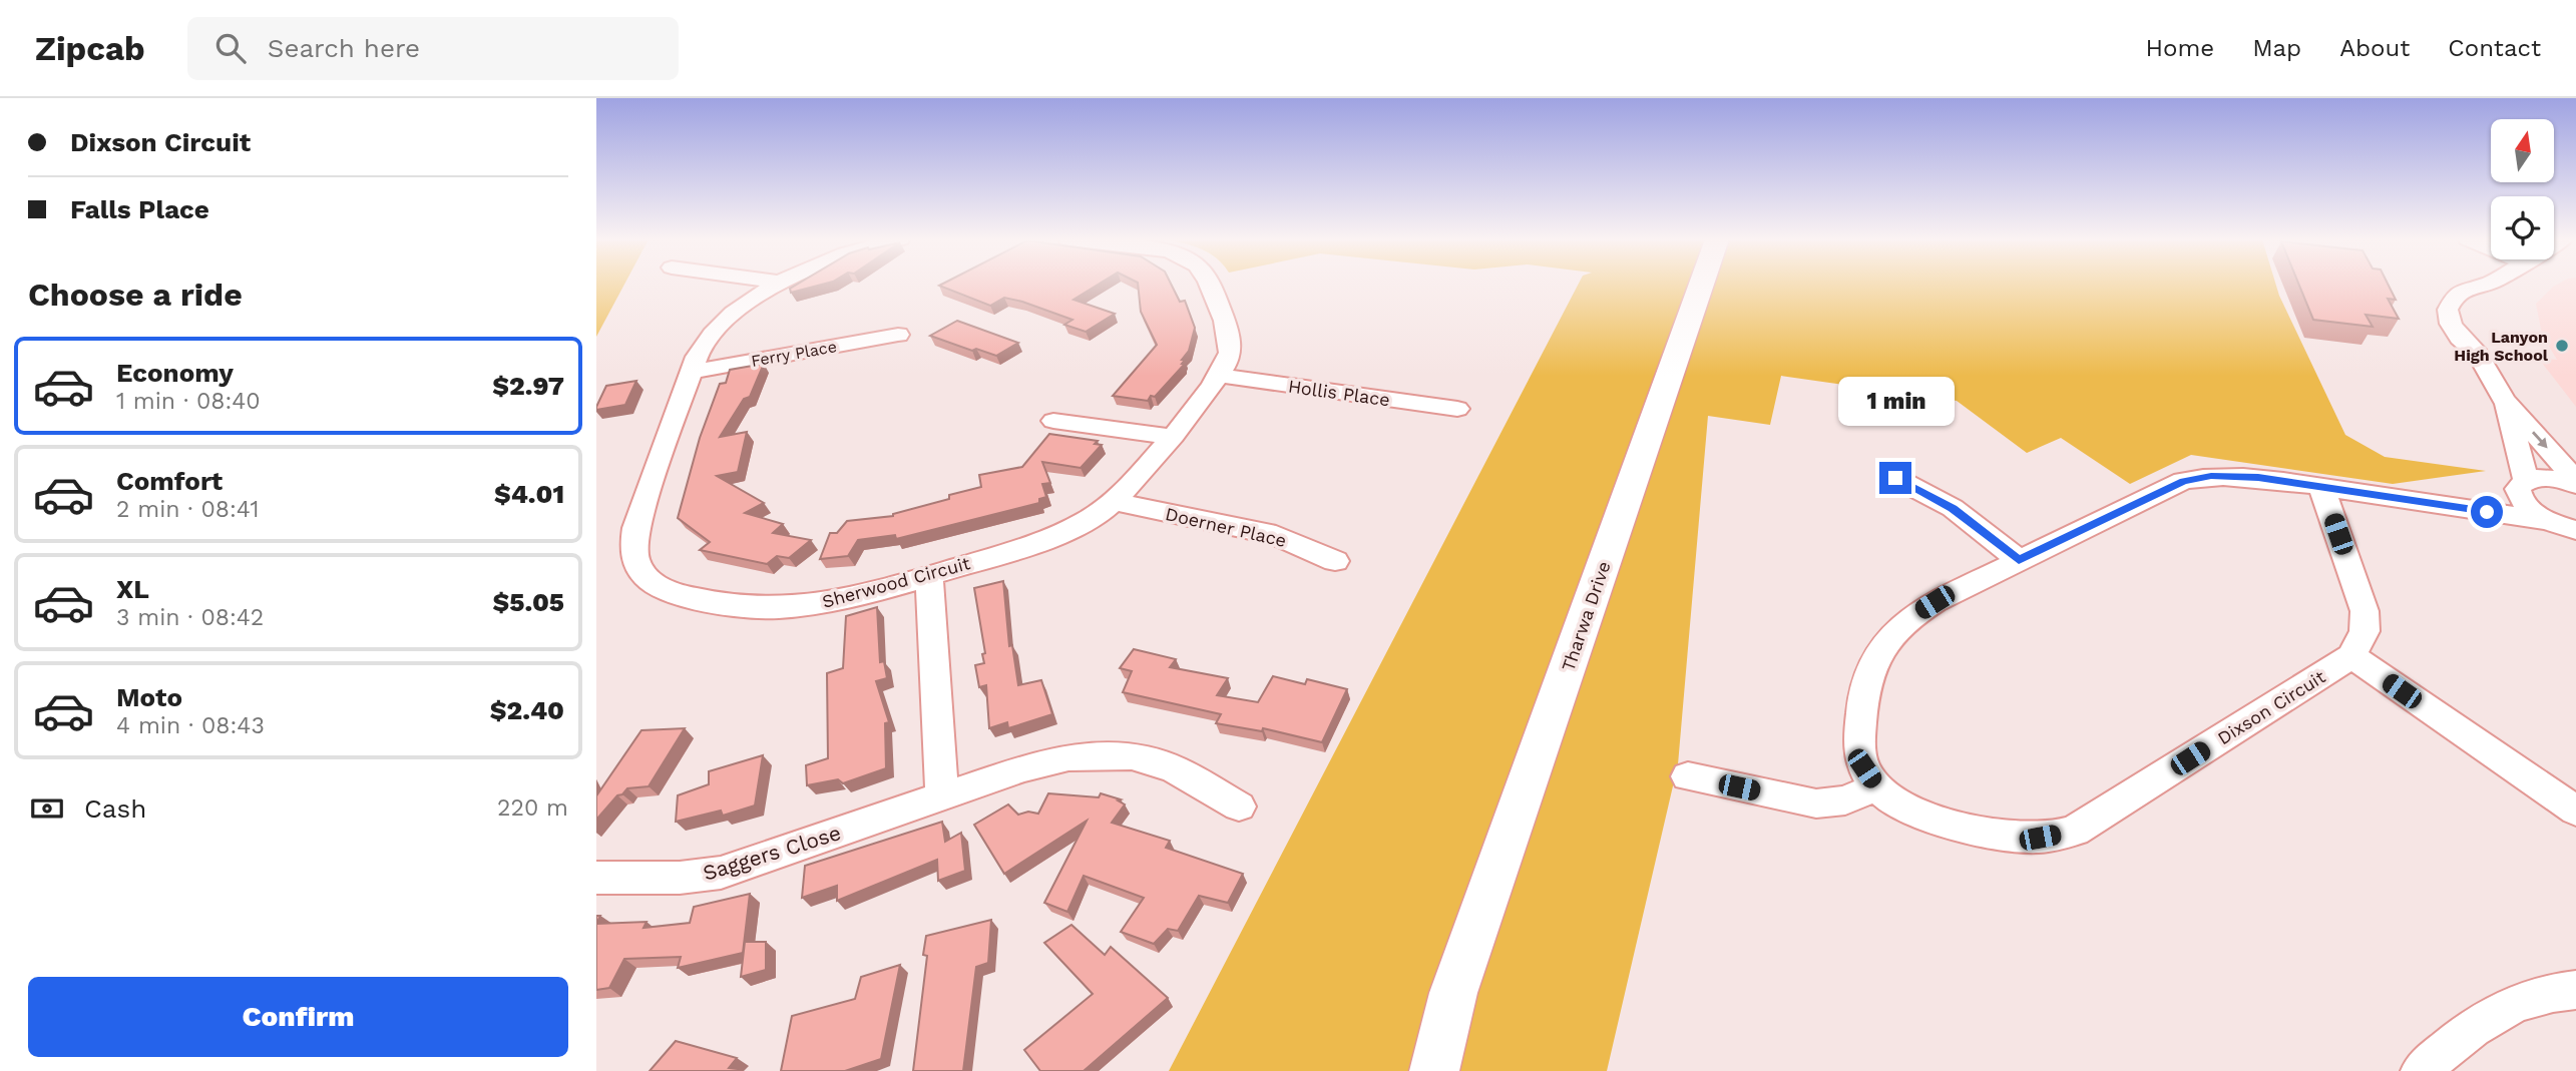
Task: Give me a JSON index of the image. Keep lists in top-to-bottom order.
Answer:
{
  "streets": {
    "main road": ["Tharwa Drive"],
    "street": [
      "Ferry Place",
      "Hollis Place",
      "Doerner Place",
      "Sherwood Circuit",
      "Dixson Circuit",
      "Saggers Close"
    ]
  },
  "crossings": [
    ["Ferry Place", "Sherwood Circuit"],
    ["Hollis Place", "Sherwood Circuit"],
    ["Doerner Place", "Sherwood Circuit"]
  ],
  "places": ["Lanyon High School"],
  "north": "top",
  "page": {
    "header": "Zipcab",
    "search": "Search here",
    "nav": [
      "Home",
      "Map",
      "About",
      "Contact"
    ],
    "banner": ["Dixson Circuit", "Falls Place"],
    "heading": "Choose a ride",
    "list": [
      {
        "name": "Economy",
        "note": "1 min · 08:40",
        "value": "$2.97"
      },
      {
        "name": "Comfort",
        "note": "2 min · 08:41",
        "value": "$4.01"
      },
      {
        "name": "XL",
        "note": "3 min · 08:42",
        "value": "$5.05"
      },
      {
        "name": "Moto",
        "note": "4 min · 08:43",
        "value": "$2.40"
      }
    ],
    "bubble": "1 min",
    "pay": ["Cash", "220 m"],
    "buttons": "Confirm"
  }
}
